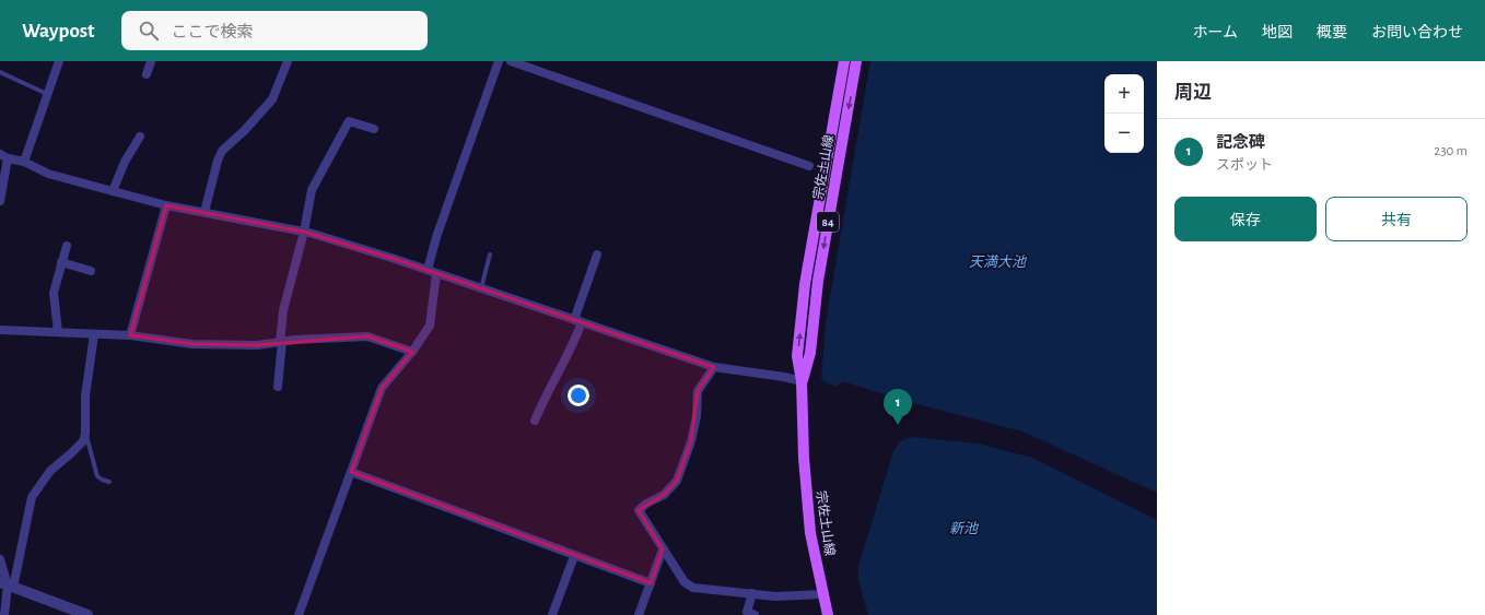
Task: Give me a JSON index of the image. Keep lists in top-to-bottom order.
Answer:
{
  "streets": {
    "main road": ["宗佐土山線", "84"]
  },
  "water": ["天満大池", "新池"],
  "page": {
    "header": "Waypost",
    "search": "ここで検索",
    "nav": [
      "ホーム",
      "地図",
      "概要",
      "お問い合わせ"
    ],
    "heading": "周辺",
    "map_buttons": ["+", "−"],
    "list": [
      {
        "mark": "1",
        "name": "記念碑",
        "note": "スポット",
        "value": "230 m"
      }
    ],
    "buttons": ["保存", "共有"],
    "pins": "1"
  }
}
